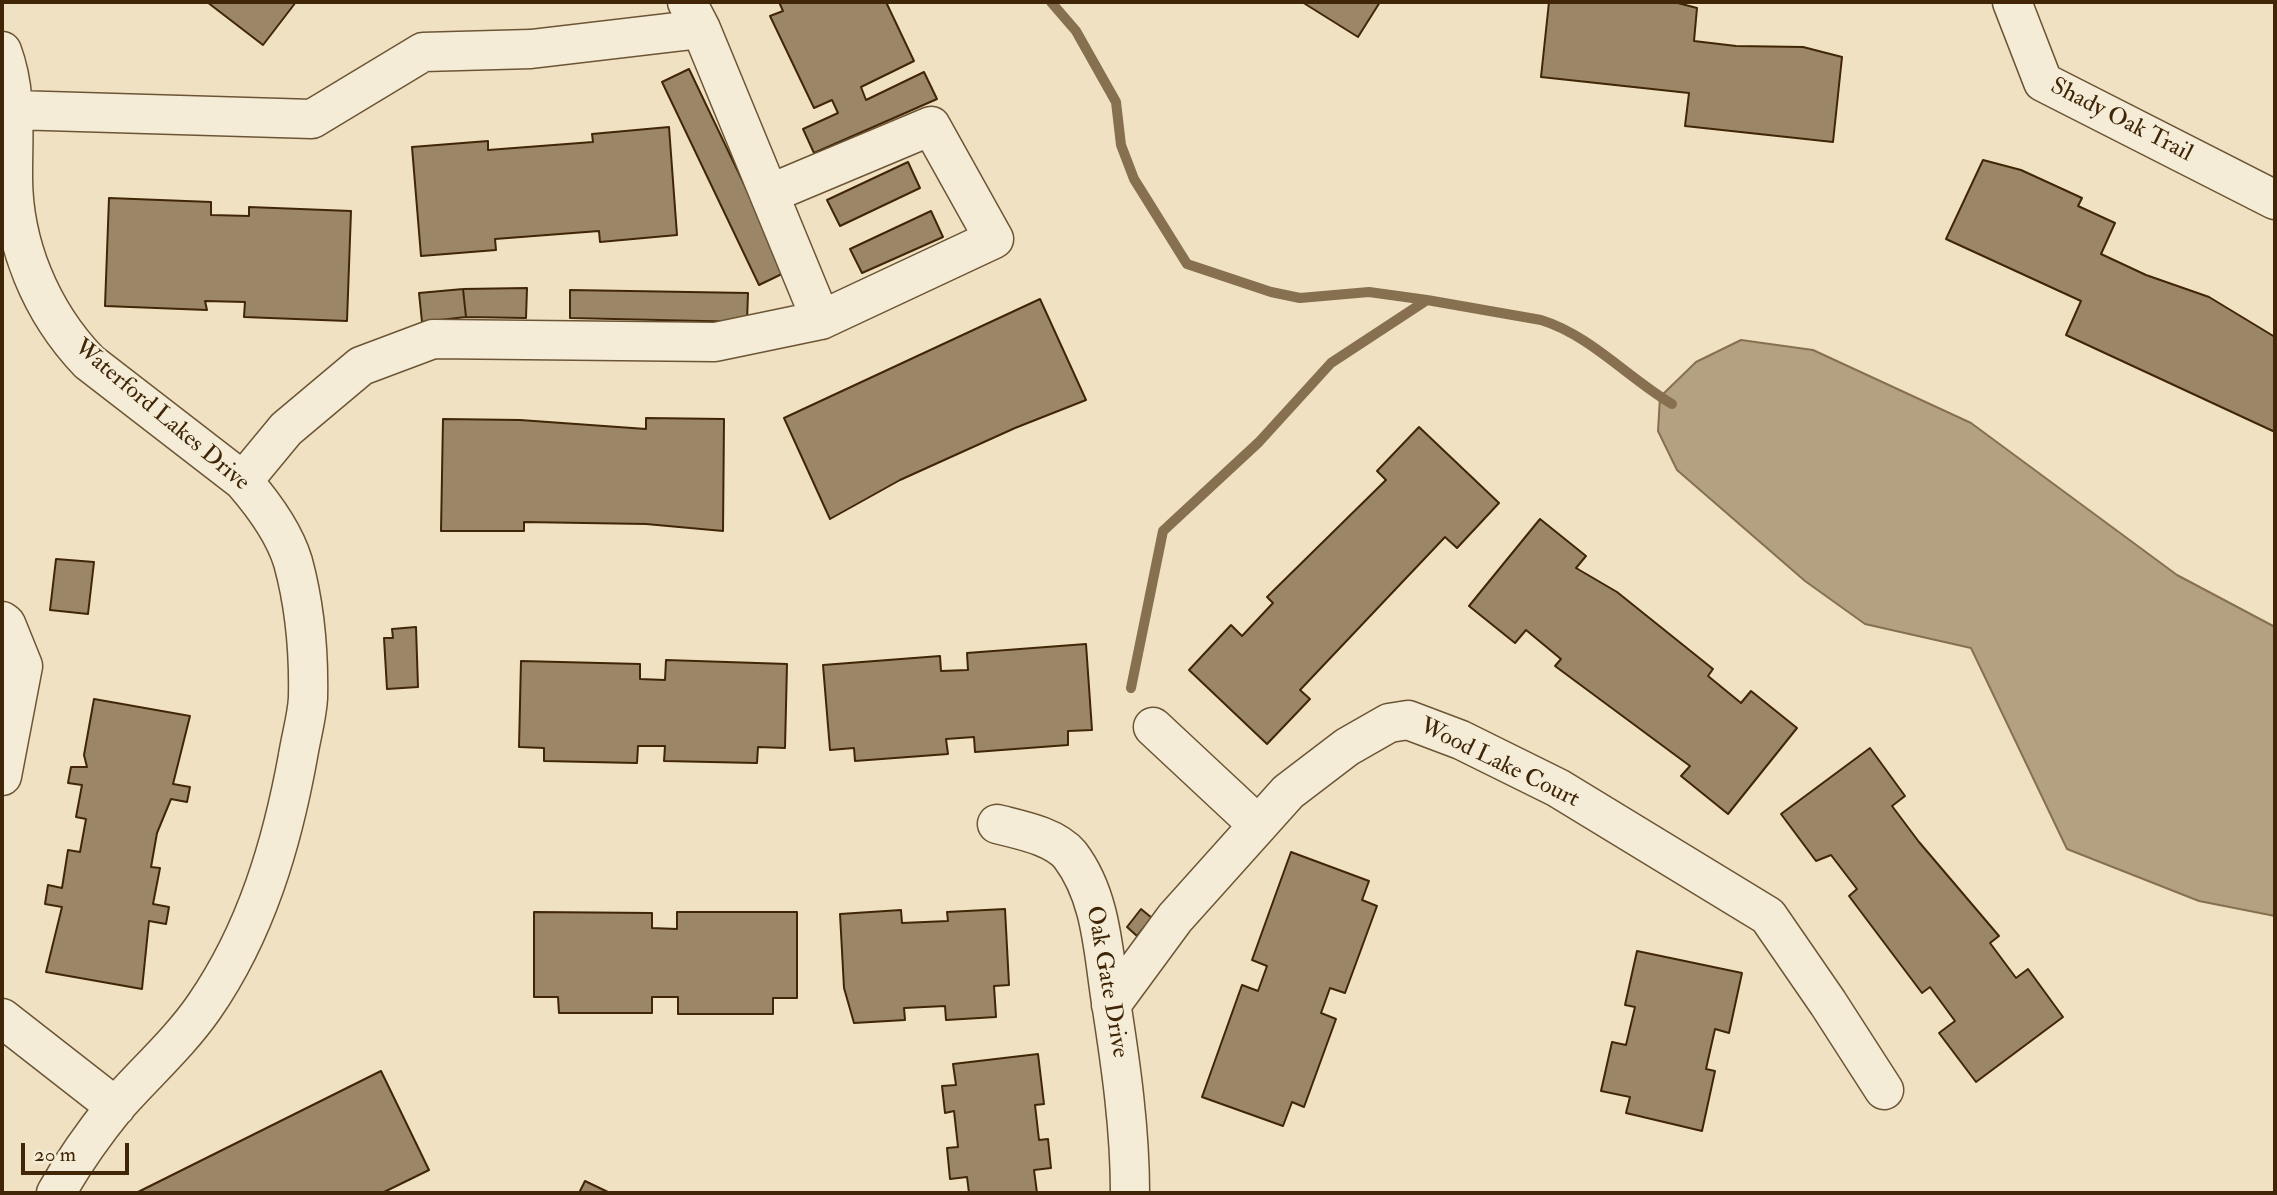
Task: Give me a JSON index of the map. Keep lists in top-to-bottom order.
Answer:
{
  "streets": {
    "street": [
      "Shady Oak Trail",
      "Waterford Lakes Drive",
      "Wood Lake Court",
      "Oak Gate Drive"
    ]
  },
  "crossings": [
    ["Wood Lake Court", "Oak Gate Drive"]
  ],
  "scale_bar": "20 m"
}
